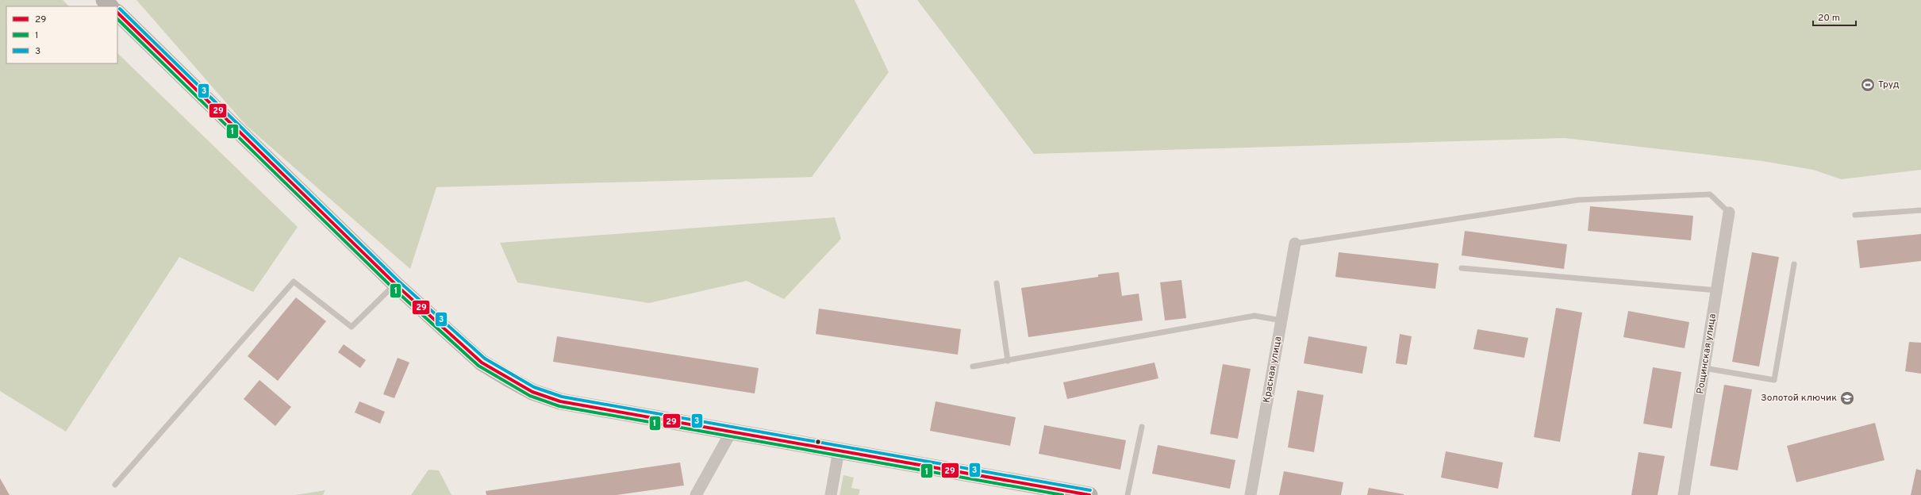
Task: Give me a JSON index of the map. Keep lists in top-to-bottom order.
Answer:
{
  "streets": {
    "street": ["Рощинская улица", "Красная улица"]
  },
  "places": {
    "sports": ["Труд"],
    "school or university": ["Золотой ключик"]
  },
  "lines": ["transit line 3", "transit line 29", "transit line 1"],
  "legend": ["29", "1", "3"],
  "scale_bar": "20 m"
}
